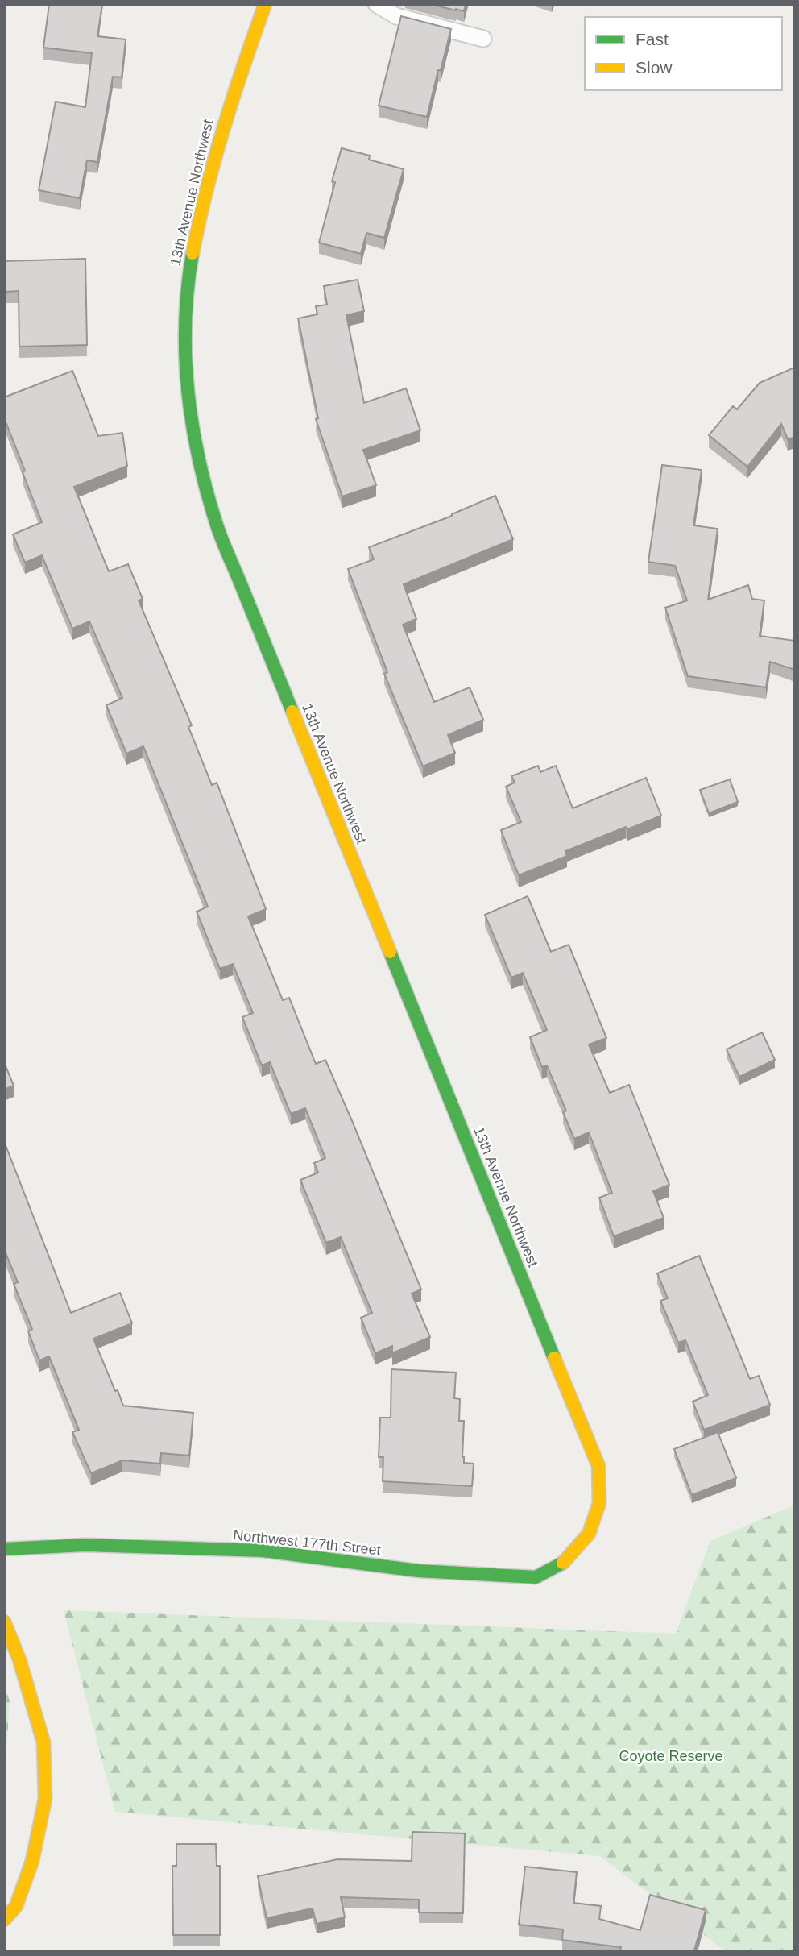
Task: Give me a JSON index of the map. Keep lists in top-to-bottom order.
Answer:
{
  "streets": {
    "street": ["13th Avenue Northwest", "Northwest 177th Street"]
  },
  "crossings": [
    ["13th Avenue Northwest", "Northwest 177th Street"]
  ],
  "parks": ["Coyote Reserve"],
  "legend": ["Fast", "Slow"]
}
